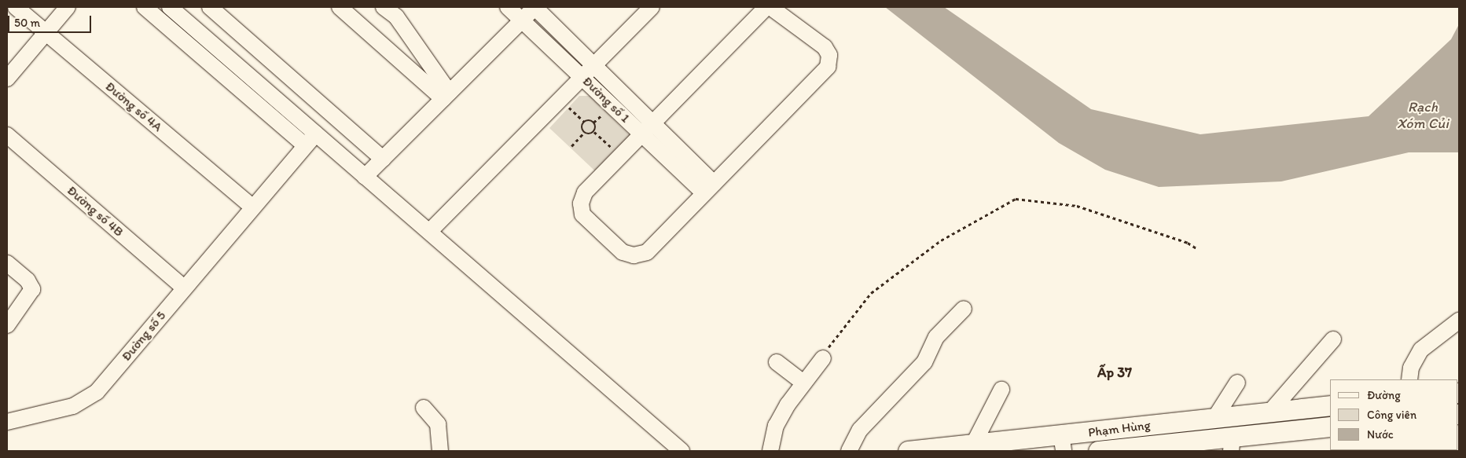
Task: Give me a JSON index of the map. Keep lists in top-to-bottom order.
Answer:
{
  "streets": {
    "main road": ["Phạm Hùng"],
    "street": [
      "Đường số 1",
      "Đường số 4A",
      "Đường số 4B",
      "Đường số 5"
    ]
  },
  "crossings": [
    ["Đường số 4A", "Đường số 5"],
    ["Đường số 4B", "Đường số 5"]
  ],
  "districts": ["Ấp 37"],
  "water": ["Rạch Xóm Củi"],
  "legend": ["Đường", "Công viên", "Nước"],
  "scale_bar": "50 m"
}
